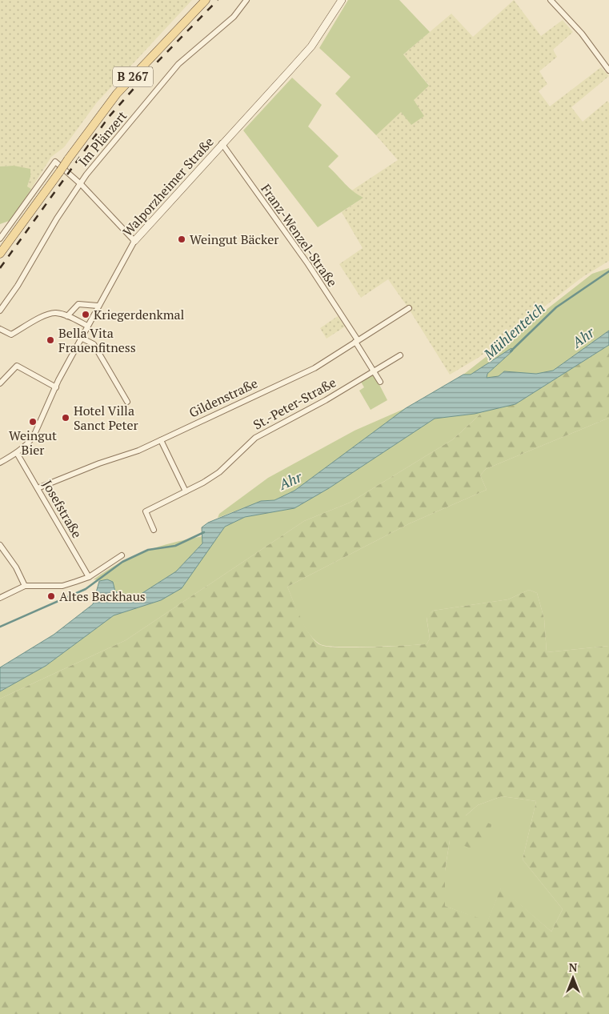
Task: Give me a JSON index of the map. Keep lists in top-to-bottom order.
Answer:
{
  "streets": {
    "main road": ["B 267"],
    "street": [
      "Im Plänzert",
      "Walporzheimer Straße",
      "Franz-Wenzel-Straße",
      "Gildenstraße",
      "St.-Peter-Straße",
      "Josefstraße"
    ]
  },
  "crossings": [
    ["Walporzheimer Straße", "Franz-Wenzel-Straße"],
    ["Walporzheimer Straße", "Josefstraße"],
    ["Franz-Wenzel-Straße", "Gildenstraße"],
    ["Franz-Wenzel-Straße", "St.-Peter-Straße"],
    ["Gildenstraße", "Josefstraße"]
  ],
  "water": ["Mühlenteich", "Ahr"],
  "places": [
    "Weingut Bäcker",
    "Kriegerdenkmal",
    "Bella Vita Frauenfitness",
    "Hotel Villa Sanct Peter",
    "Weingut Bier",
    "Altes Backhaus"
  ],
  "north": "top"
}
